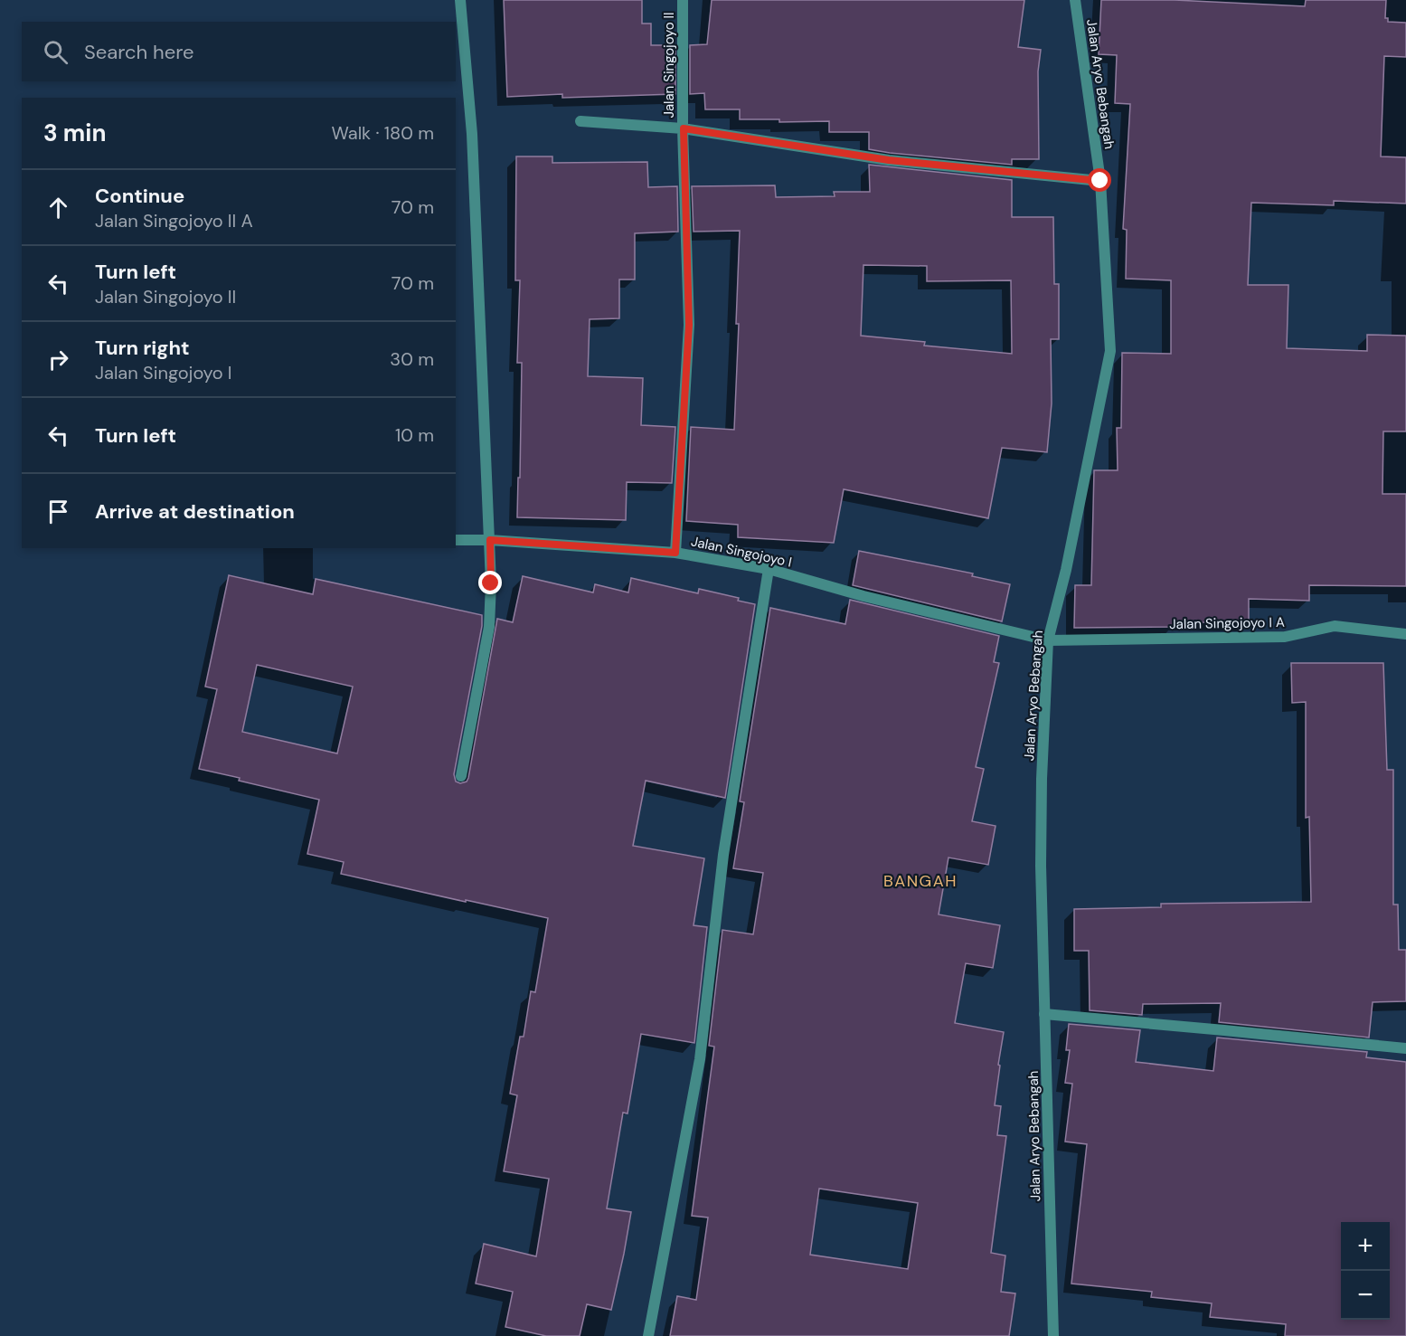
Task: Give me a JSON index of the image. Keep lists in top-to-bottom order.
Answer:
{
  "streets": {
    "street": [
      "Jalan Singojoyo II",
      "Jalan Aryo Bebangah",
      "Jalan Singojoyo I",
      "Jalan Singojoyo I A"
    ]
  },
  "crossings": [
    ["Jalan Singojoyo II", "Jalan Singojoyo I"],
    ["Jalan Aryo Bebangah", "Jalan Singojoyo I"],
    ["Jalan Aryo Bebangah", "Jalan Singojoyo I A"],
    ["Jalan Singojoyo I", "Jalan Singojoyo I A"]
  ],
  "districts": ["BANGAH"],
  "page": {
    "search": "Search here",
    "heading": ["3 min", "Walk · 180 m"],
    "list": [
      ["Continue", "Jalan Singojoyo II A", "70 m"],
      ["Turn left", "Jalan Singojoyo II", "70 m"],
      ["Turn right", "Jalan Singojoyo I", "30 m"],
      ["Turn left", "10 m"],
      "Arrive at destination"
    ],
    "map_buttons": ["+", "−"]
  }
}
